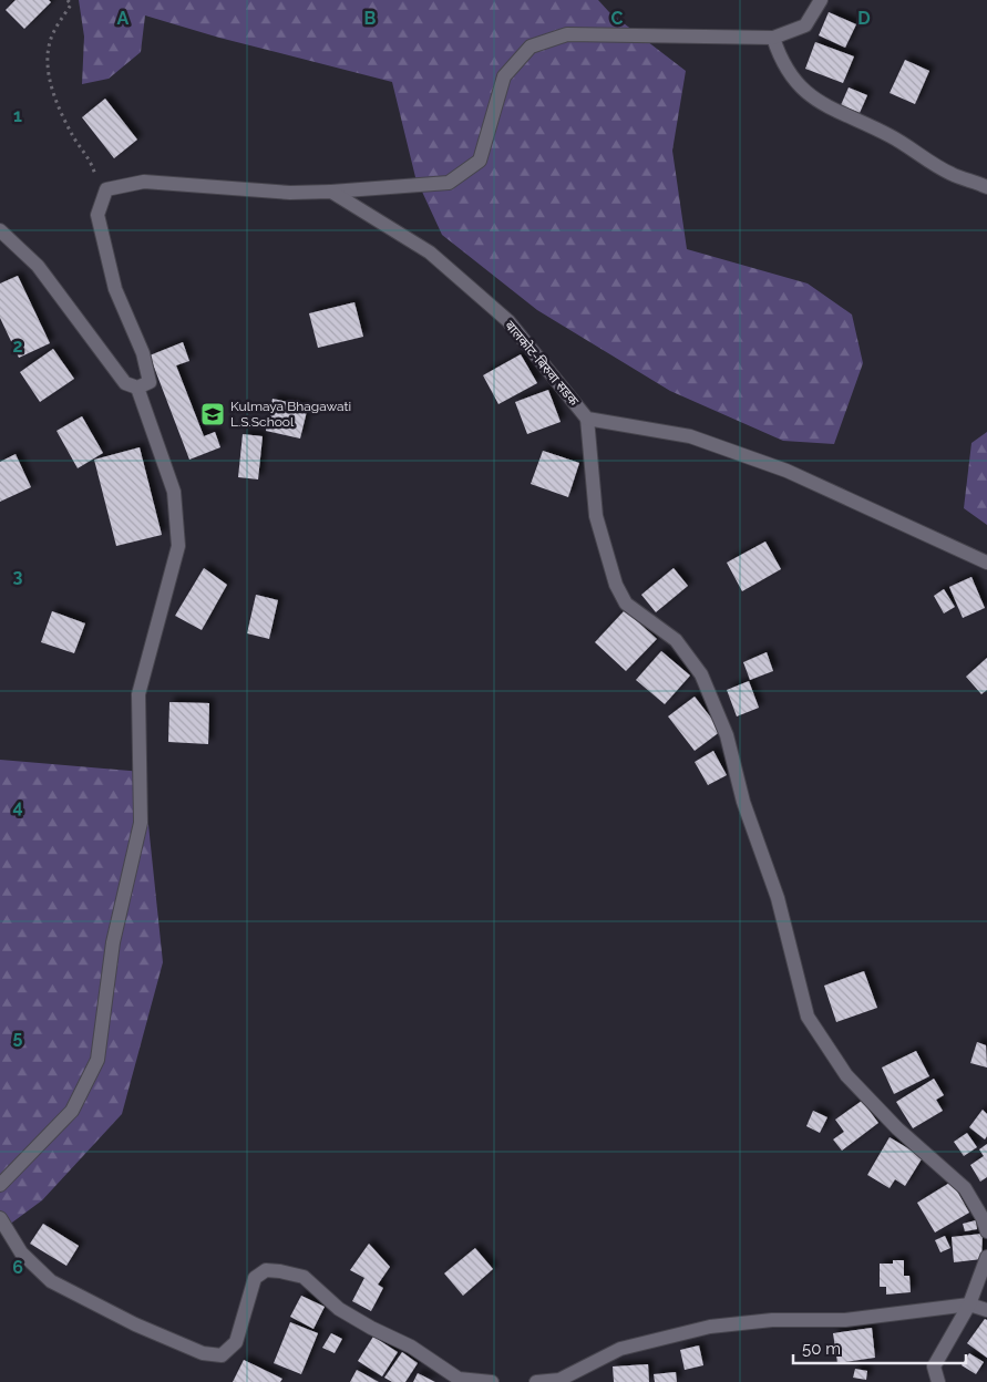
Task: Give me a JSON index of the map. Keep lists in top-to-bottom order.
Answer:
{
  "streets": {
    "street": ["बालकोट-बिरुवा सडक"]
  },
  "places": {
    "school or university": ["Kulmaya Bhagawati L.S.School"]
  },
  "scale_bar": "50 m",
  "grid": {
    "columns": [
      "A",
      "B",
      "C",
      "D"
    ],
    "rows": [
      "1",
      "2",
      "3",
      "4",
      "5",
      "6"
    ]
  }
}
